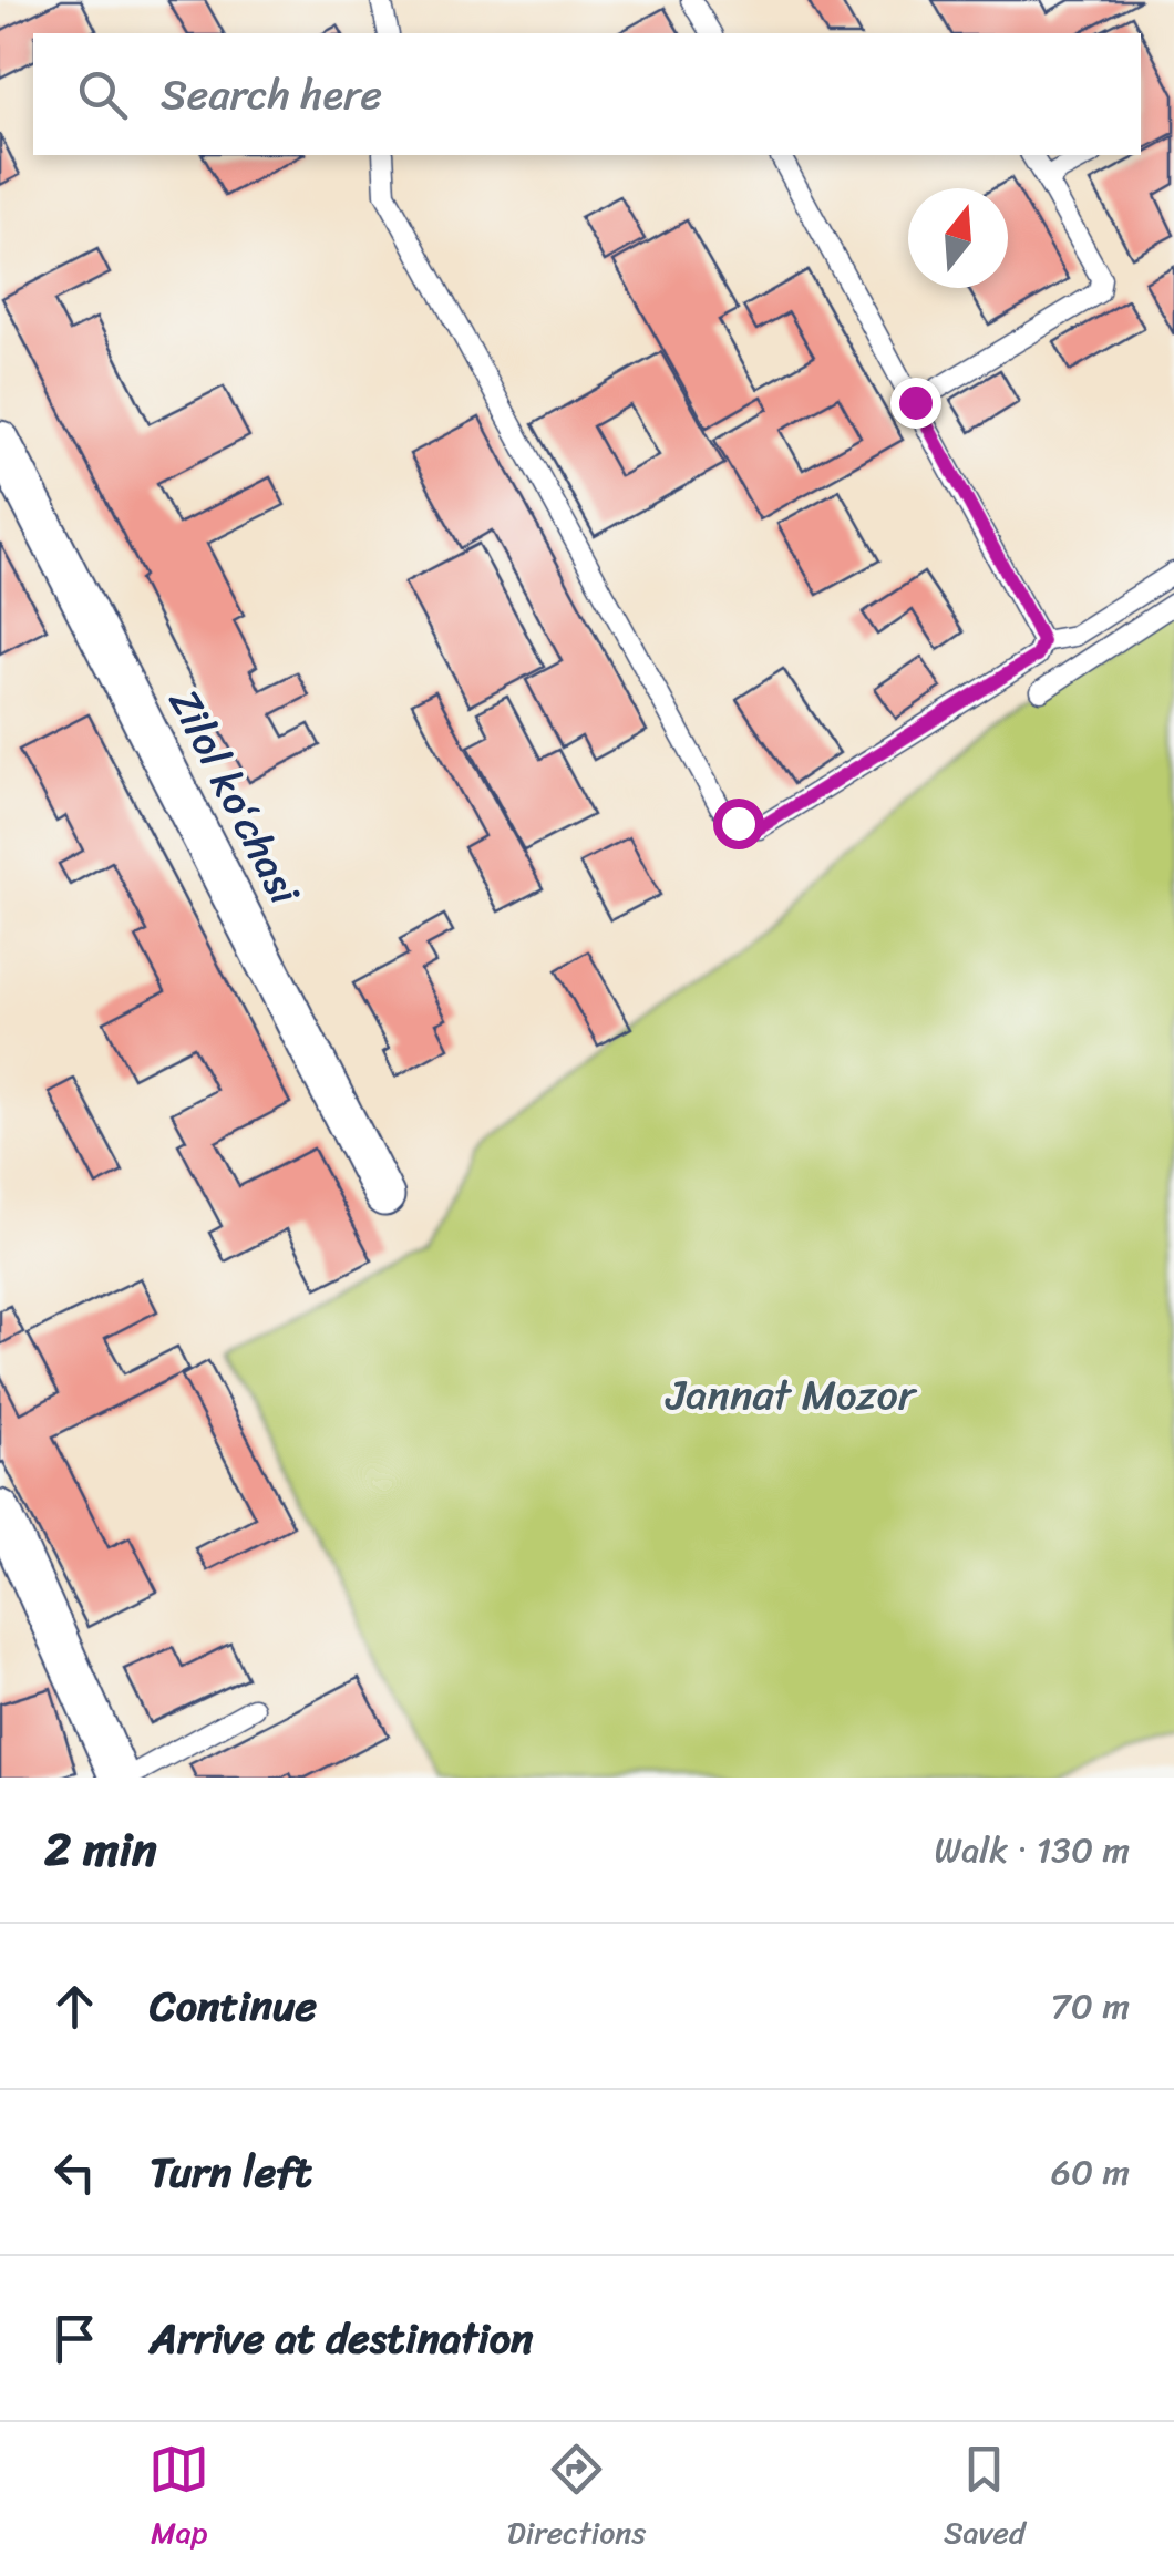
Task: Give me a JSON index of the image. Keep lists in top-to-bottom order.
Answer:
{
  "streets": {
    "street": ["Zilol koʻchasi"]
  },
  "parks": ["Jannat Mozor"],
  "north": "top",
  "page": {
    "search": "Search here",
    "heading": ["2 min", "Walk · 130 m"],
    "list": [
      ["Continue", "70 m"],
      ["Turn left", "60 m"],
      "Arrive at destination"
    ],
    "nav": ["Map", "Directions", "Saved"]
  }
}
